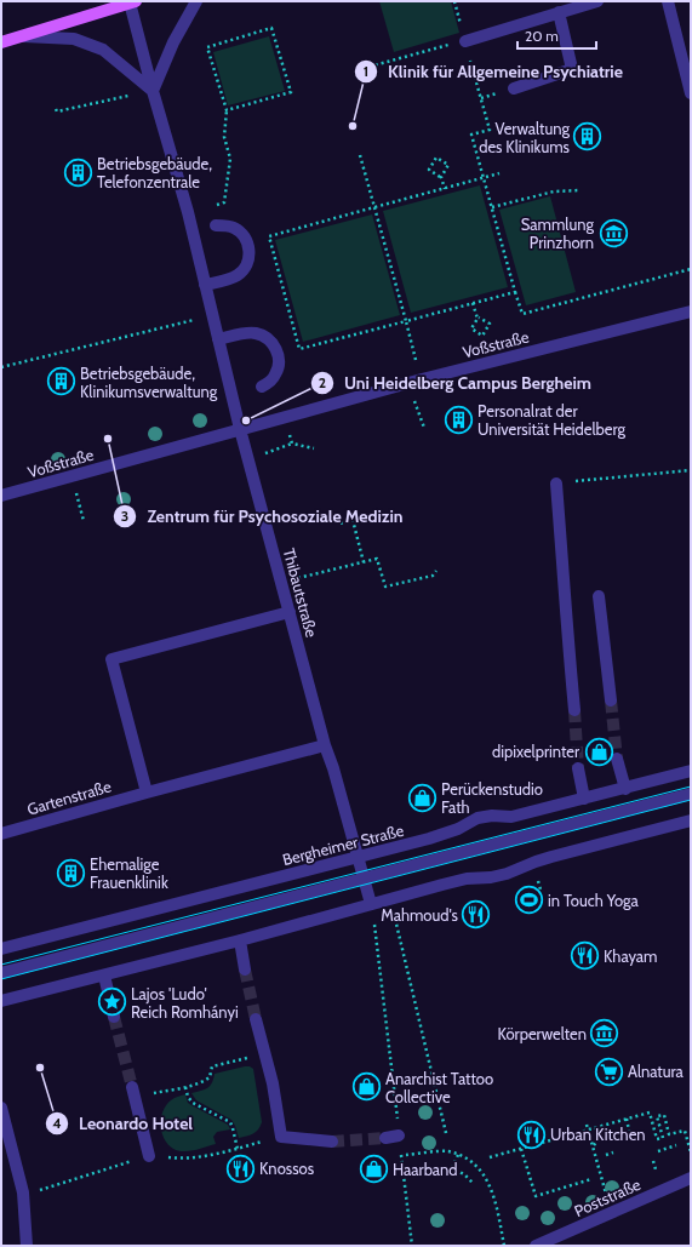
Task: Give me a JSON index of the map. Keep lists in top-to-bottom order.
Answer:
{
  "streets": {
    "street": [
      "Voßstraße",
      "Thibautstraße",
      "Gartenstraße",
      "Bergheimer Straße",
      "Poststraße"
    ]
  },
  "crossings": [
    ["Voßstraße", "Thibautstraße"],
    ["Thibautstraße", "Gartenstraße"],
    ["Thibautstraße", "Bergheimer Straße"]
  ],
  "places": {
    "other": [
      "Klinik für Allgemeine Psychiatrie",
      "Uni Heidelberg Campus Bergheim",
      "Zentrum für Psychosoziale Medizin",
      "Leonardo Hotel"
    ],
    "building": [
      "Verwaltung des Klinikums",
      "Betriebsgebäude, Telefonzentrale",
      "Betriebsgebäude, Klinikumsverwaltung",
      "Personalrat der Universität Heidelberg",
      "Ehemalige Frauenklinik"
    ],
    "museum": ["Sammlung Prinzhorn", "Körperwelten"],
    "shop": [
      "dipixelprinter",
      "Perückenstudio Fath",
      "Anarchist Tattoo Collective",
      "Haarband"
    ],
    "sports": ["in Touch Yoga"],
    "restaurant": [
      "Mahmoud's",
      "Khayam",
      "Urban Kitchen",
      "Knossos"
    ],
    "place": ["Lajos 'Ludo' Reich Romhányi"],
    "supermarket": ["Alnatura"]
  },
  "scale_bar": "20 m"
}
